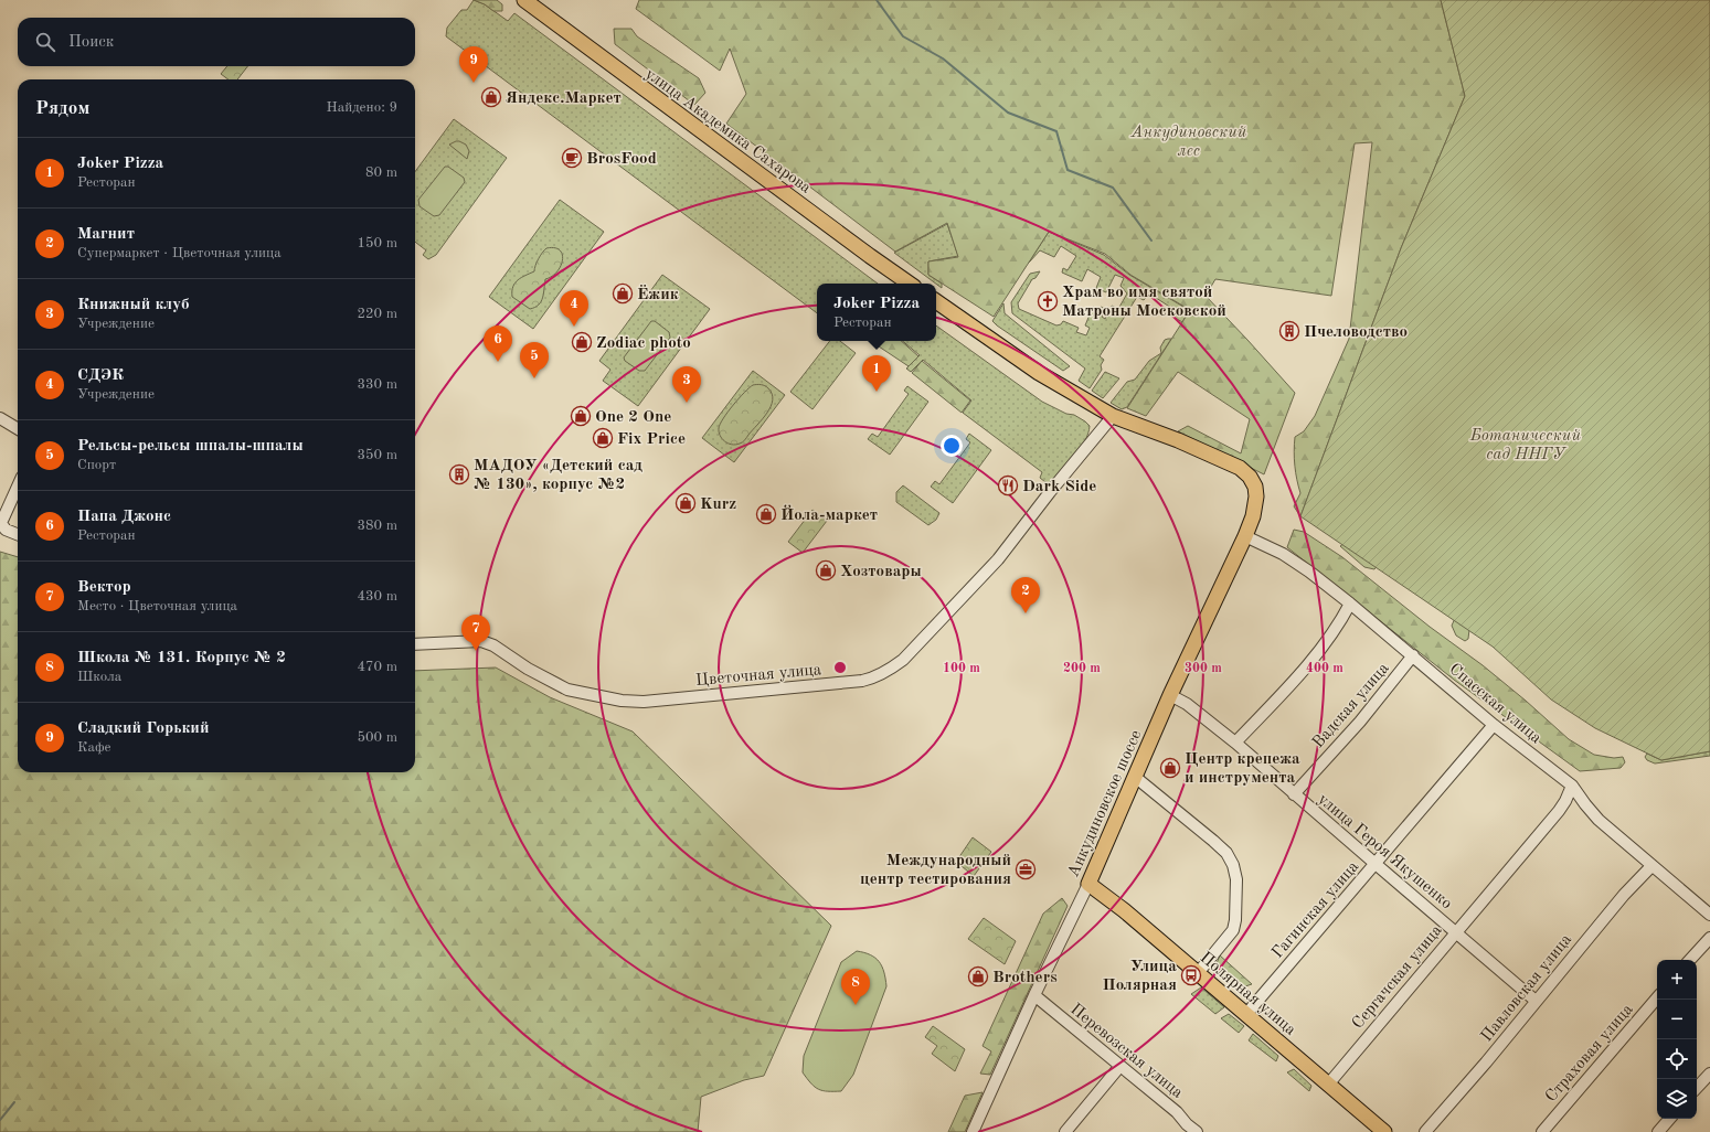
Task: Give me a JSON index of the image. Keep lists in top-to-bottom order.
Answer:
{
  "streets": {
    "main road": ["улица Академика Сахарова", "Анкудиновское шоссе", "Полярная улица"],
    "street": [
      "Цветочная улица",
      "Спасская улица",
      "Вадская улица",
      "улица Героя Якушенко",
      "Гагинская улица",
      "Сергачская улица",
      "Павловская улица",
      "Перевозская улица",
      "Страховая улица"
    ]
  },
  "crossings": [
    ["Цветочная улица", "Анкудиновское шоссе"],
    ["Спасская улица", "Вадская улица"],
    ["Спасская улица", "Анкудиновское шоссе"],
    ["Спасская улица", "Гагинская улица"],
    ["Спасская улица", "Сергачская улица"],
    ["Спасская улица", "Павловская улица"],
    ["Вадская улица", "улица Героя Якушенко"],
    ["Анкудиновское шоссе", "улица Героя Якушенко"],
    ["Анкудиновское шоссе", "Полярная улица"],
    ["Анкудиновское шоссе", "Перевозская улица"],
    ["улица Героя Якушенко", "Гагинская улица"],
    ["улица Героя Якушенко", "Сергачская улица"],
    ["улица Героя Якушенко", "Павловская улица"],
    ["Гагинская улица", "Полярная улица"],
    ["Сергачская улица", "Полярная улица"]
  ],
  "parks": ["Анкудиновский лес", "Ботанический сад ННГУ"],
  "places": {
    "shop": [
      "Яндекс.Маркет",
      "Ёжик",
      "Zodiac photo",
      "One 2 One",
      "Fix Price",
      "Kurz",
      "Йола-маркет",
      "Хозтовары",
      "Центр крепежа и инструмента",
      "Brothers"
    ],
    "cafe": ["BrosFood"],
    "church": ["Храм во имя святой Матроны Московской"],
    "building": ["Пчеловодство", "МАДОУ «Детский сад № 130», корпус №2"],
    "restaurant": ["Dark Side"],
    "office": ["Международный центр тестирования"],
    "bus stop": ["Улица Полярная"]
  },
  "page": {
    "search": "Поиск",
    "pins": [
      "9",
      "4",
      "6",
      "5",
      "1",
      "3",
      "2",
      "7",
      "8"
    ],
    "heading": ["Рядом", "Найдено: 9"],
    "list": [
      {
        "mark": "1",
        "name": "Joker Pizza",
        "note": "Ресторан",
        "value": "80 m"
      },
      {
        "mark": "2",
        "name": "Магнит",
        "note": "Супермаркет · Цветочная улица",
        "value": "150 m"
      },
      {
        "mark": "3",
        "name": "Книжный клуб",
        "note": "Учреждение",
        "value": "220 m"
      },
      {
        "mark": "4",
        "name": "СДЭК",
        "note": "Учреждение",
        "value": "330 m"
      },
      {
        "mark": "5",
        "name": "Рельсы-рельсы шпалы-шпалы",
        "note": "Спорт",
        "value": "350 m"
      },
      {
        "mark": "6",
        "name": "Папа Джонс",
        "note": "Ресторан",
        "value": "380 m"
      },
      {
        "mark": "7",
        "name": "Вектор",
        "note": "Место · Цветочная улица",
        "value": "430 m"
      },
      {
        "mark": "8",
        "name": "Школа № 131. Корпус № 2",
        "note": "Школа",
        "value": "470 m"
      },
      {
        "mark": "9",
        "name": "Сладкий Горький",
        "note": "Кафе",
        "value": "500 m"
      }
    ],
    "popup": ["Joker Pizza", "Ресторан"],
    "map_buttons": ["+", "−"]
  },
  "rings": [
    "100 m",
    "200 m",
    "300 m",
    "400 m"
  ]
}
